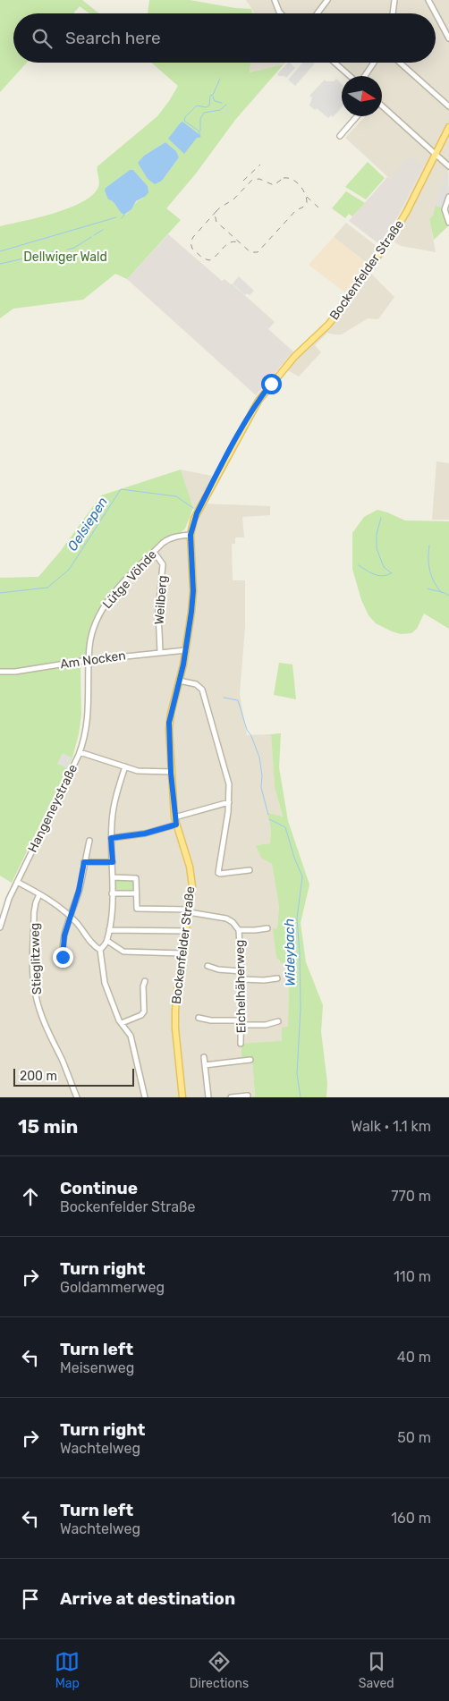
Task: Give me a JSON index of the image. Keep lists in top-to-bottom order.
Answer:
{
  "streets": {
    "main road": ["Bockenfelder Straße"],
    "street": [
      "Lütge Vöhde",
      "Weilberg",
      "Am Nocken",
      "Hangeneystraße",
      "Stieglitzweg",
      "Eichelhäherweg"
    ]
  },
  "crossings": [
    ["Bockenfelder Straße", "Lütge Vöhde"],
    ["Bockenfelder Straße", "Am Nocken"],
    ["Bockenfelder Straße", "Hangeneystraße"],
    ["Bockenfelder Straße", "Eichelhäherweg"],
    ["Lütge Vöhde", "Weilberg"],
    ["Lütge Vöhde", "Am Nocken"],
    ["Lütge Vöhde", "Hangeneystraße"],
    ["Weilberg", "Am Nocken"]
  ],
  "water": ["Oelsiepen", "Wideybach"],
  "parks": ["Dellwiger Wald"],
  "scale_bar": "200 m",
  "north": "right",
  "page": {
    "search": "Search here",
    "scale": "200 m",
    "heading": ["15 min", "Walk · 1.1 km"],
    "list": [
      ["Continue", "Bockenfelder Straße", "770 m"],
      ["Turn right", "Goldammerweg", "110 m"],
      ["Turn left", "Meisenweg", "40 m"],
      ["Turn right", "Wachtelweg", "50 m"],
      ["Turn left", "Wachtelweg", "160 m"],
      "Arrive at destination"
    ],
    "nav": ["Map", "Directions", "Saved"]
  }
}
